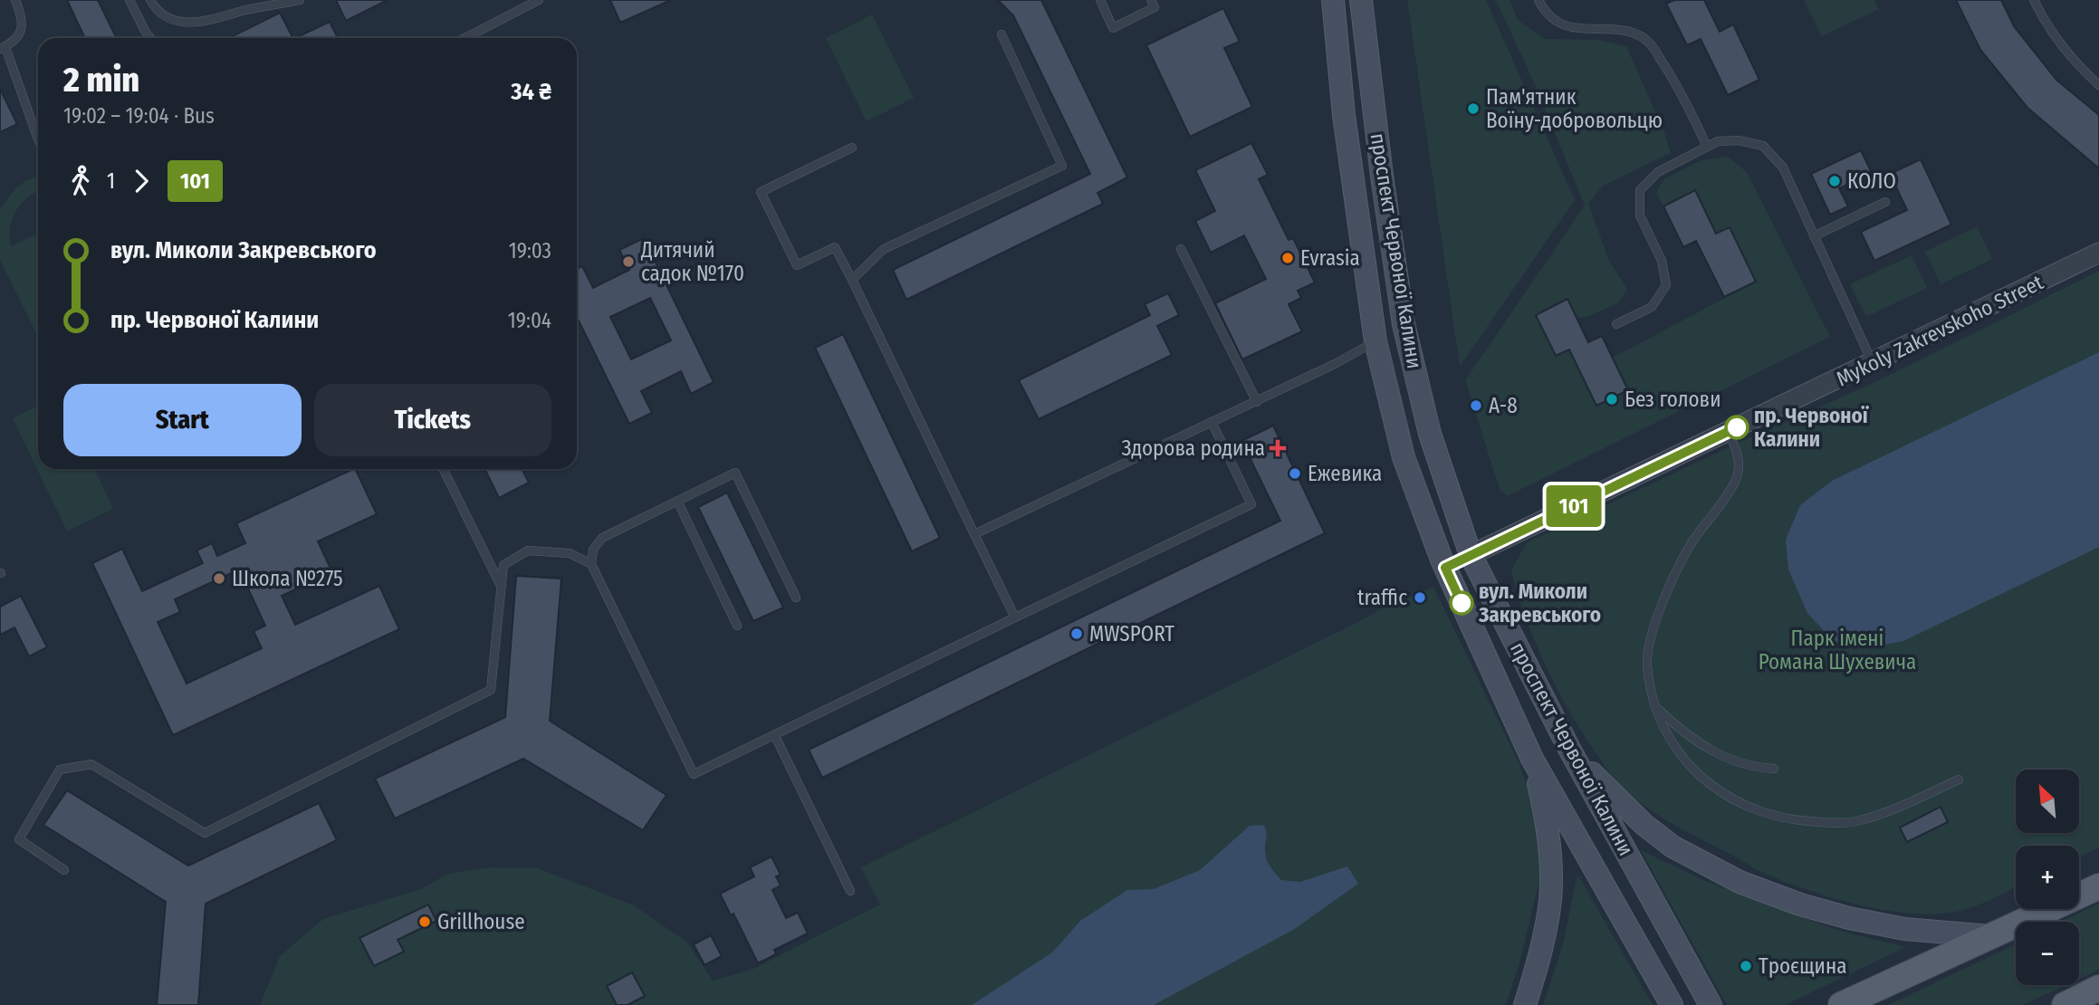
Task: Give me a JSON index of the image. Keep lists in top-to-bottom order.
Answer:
{
  "streets": {
    "main road": ["проспект Червоної Калини"],
    "street": ["Mykoly Zakrevskoho Street"]
  },
  "crossings": [
    ["проспект Червоної Калини", "Mykoly Zakrevskoho Street"]
  ],
  "parks": ["Парк імені Романа Шухевича"],
  "places": {
    "other": [
      "Пам'ятник Воїну-добровольцю",
      "КОЛО",
      "Evrasia",
      "Дитячий садок №170",
      "Без голови",
      "А-8",
      "пр. Червоної Калини",
      "Ежевика",
      "Школа №275",
      "traffic",
      "вул. Миколи Закревського",
      "MWSPORT",
      "Grillhouse",
      "Троєщина"
    ],
    "health": ["Здорова родина"]
  },
  "lines": ["bus line 101"],
  "north": "top left",
  "page": {
    "on_map": "101",
    "heading": ["2 min", "19:02 – 19:04 · Bus", "34 ₴"],
    "legs": ["1", "101"],
    "list": [
      {
        "name": "вул. Миколи Закревського",
        "value": "19:03"
      },
      {
        "name": "пр. Червоної Калини",
        "value": "19:04"
      }
    ],
    "buttons": ["Start", "Tickets"],
    "map_buttons": ["+", "−"]
  }
}
